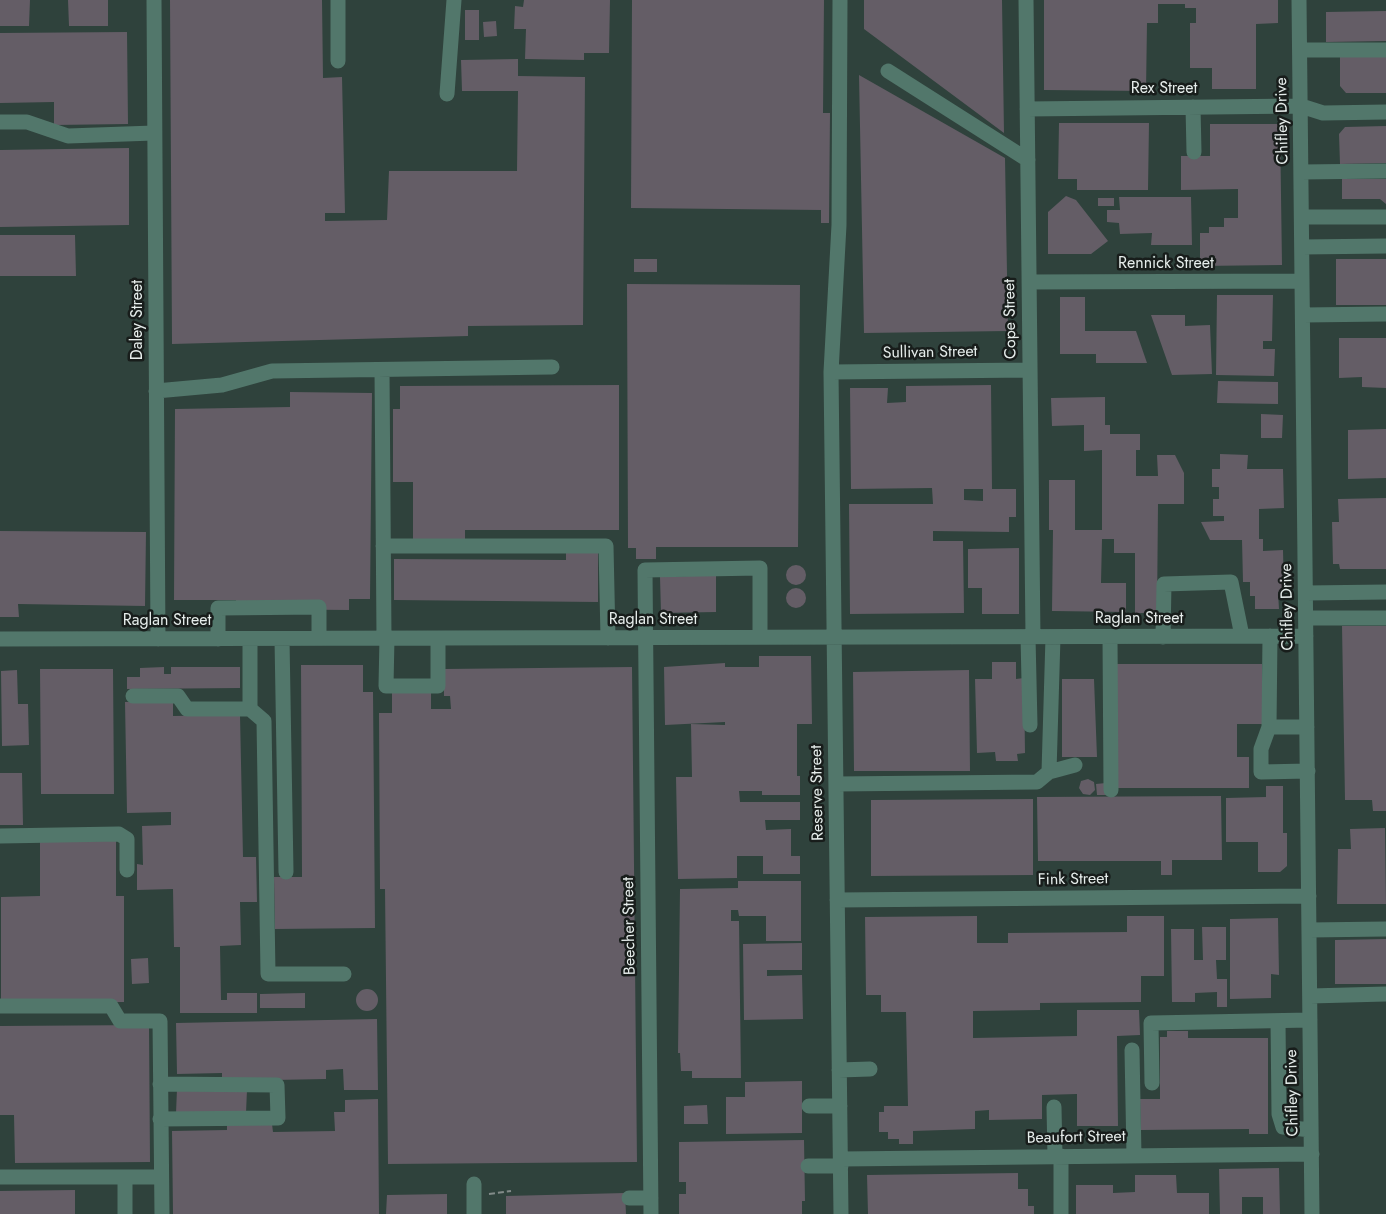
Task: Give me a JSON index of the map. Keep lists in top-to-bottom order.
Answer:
{
  "streets": {
    "street": [
      "Rex Street",
      "Chifley Drive",
      "Rennick Street",
      "Cope Street",
      "Daley Street",
      "Sullivan Street",
      "Raglan Street",
      "Reserve Street",
      "Fink Street",
      "Beecher Street",
      "Beaufort Street"
    ]
  },
  "crossings": [
    ["Rex Street", "Chifley Drive"],
    ["Rex Street", "Cope Street"],
    ["Chifley Drive", "Rennick Street"],
    ["Chifley Drive", "Raglan Street"],
    ["Chifley Drive", "Fink Street"],
    ["Chifley Drive", "Beaufort Street"],
    ["Rennick Street", "Cope Street"],
    ["Cope Street", "Sullivan Street"],
    ["Cope Street", "Raglan Street"],
    ["Daley Street", "Raglan Street"],
    ["Sullivan Street", "Reserve Street"],
    ["Raglan Street", "Reserve Street"],
    ["Raglan Street", "Beecher Street"],
    ["Reserve Street", "Fink Street"],
    ["Reserve Street", "Beaufort Street"]
  ]
}
